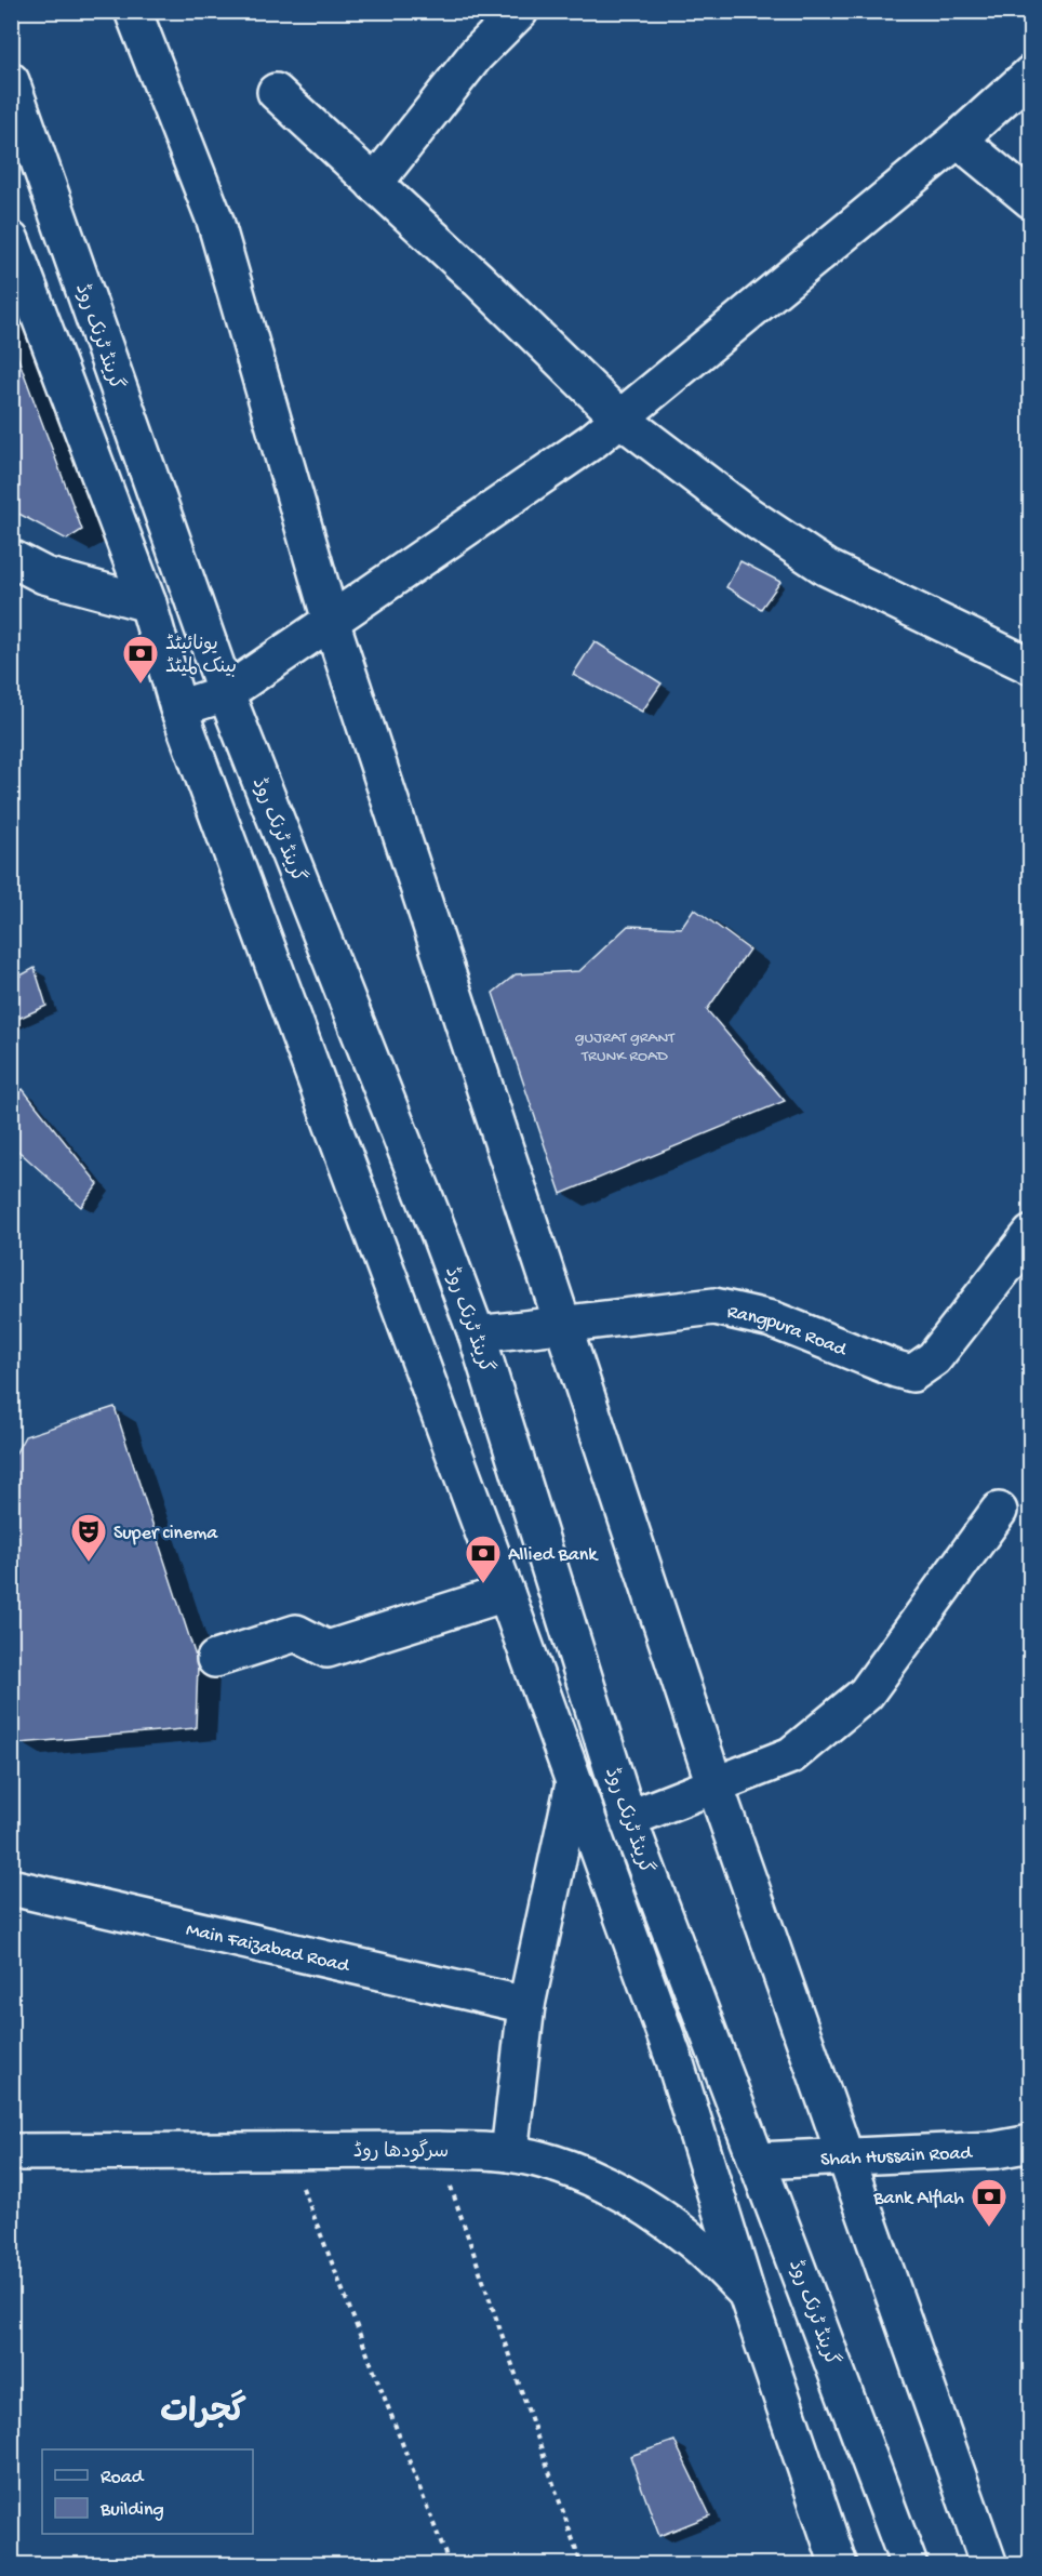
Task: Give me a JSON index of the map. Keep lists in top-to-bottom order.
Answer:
{
  "streets": {
    "street": [
      "گرینڈ ٹرنک روڈ",
      "Rangpura Road",
      "Main Faizabad Road",
      "سرگودھا روڈ",
      "Shah Hussain Road"
    ]
  },
  "crossings": [
    ["گرینڈ ٹرنک روڈ", "Rangpura Road"],
    ["گرینڈ ٹرنک روڈ", "سرگودھا روڈ"],
    ["گرینڈ ٹرنک روڈ", "Shah Hussain Road"]
  ],
  "districts": ["گجرات"],
  "places": {
    "bank": ["یونائیٹڈ بینک لمیٹڈ", "Allied Bank", "Bank Alflah"],
    "theatre": ["Super cinema"]
  },
  "house_numbers": ["gUJRAT gRANT TRUNK ROAD"],
  "legend": ["Road", "Building"]
}
